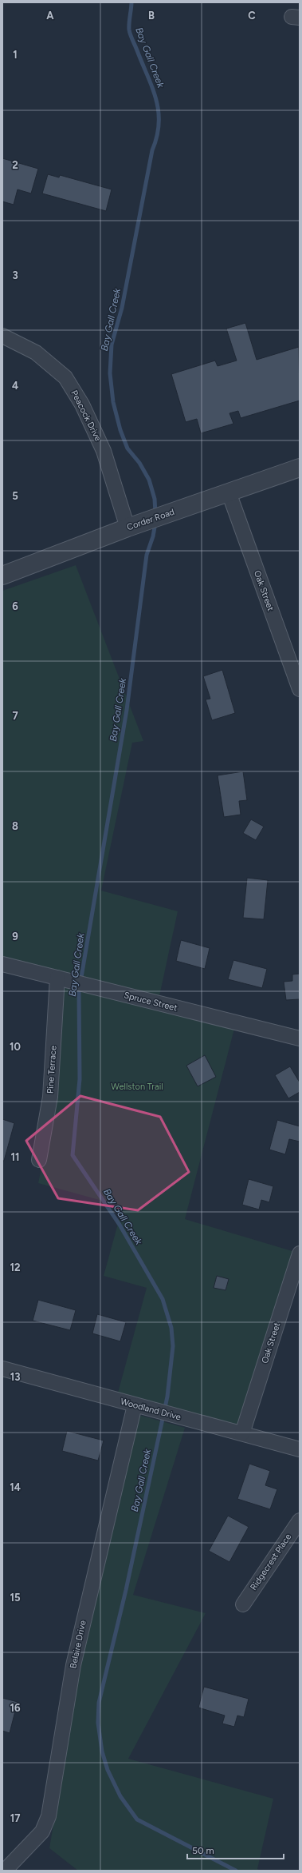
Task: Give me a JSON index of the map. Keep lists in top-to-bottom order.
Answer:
{
  "streets": {
    "street": [
      "Peacock Drive",
      "Corder Road",
      "Oak Street",
      "Spruce Street",
      "Pine Terrace",
      "Woodland Drive",
      "Ridgecrest Place",
      "Belaire Drive"
    ]
  },
  "crossings": [
    ["Peacock Drive", "Corder Road"],
    ["Corder Road", "Oak Street"],
    ["Oak Street", "Woodland Drive"],
    ["Spruce Street", "Pine Terrace"],
    ["Woodland Drive", "Belaire Drive"]
  ],
  "water": ["Bay Gall Creek"],
  "parks": ["Wellston Trail"],
  "scale_bar": "50 m",
  "grid": {
    "columns": ["A", "B", "C"],
    "rows": [
      "1",
      "2",
      "3",
      "4",
      "5",
      "6",
      "7",
      "8",
      "9",
      "10",
      "11",
      "12",
      "13",
      "14",
      "15",
      "16",
      "17"
    ]
  }
}
